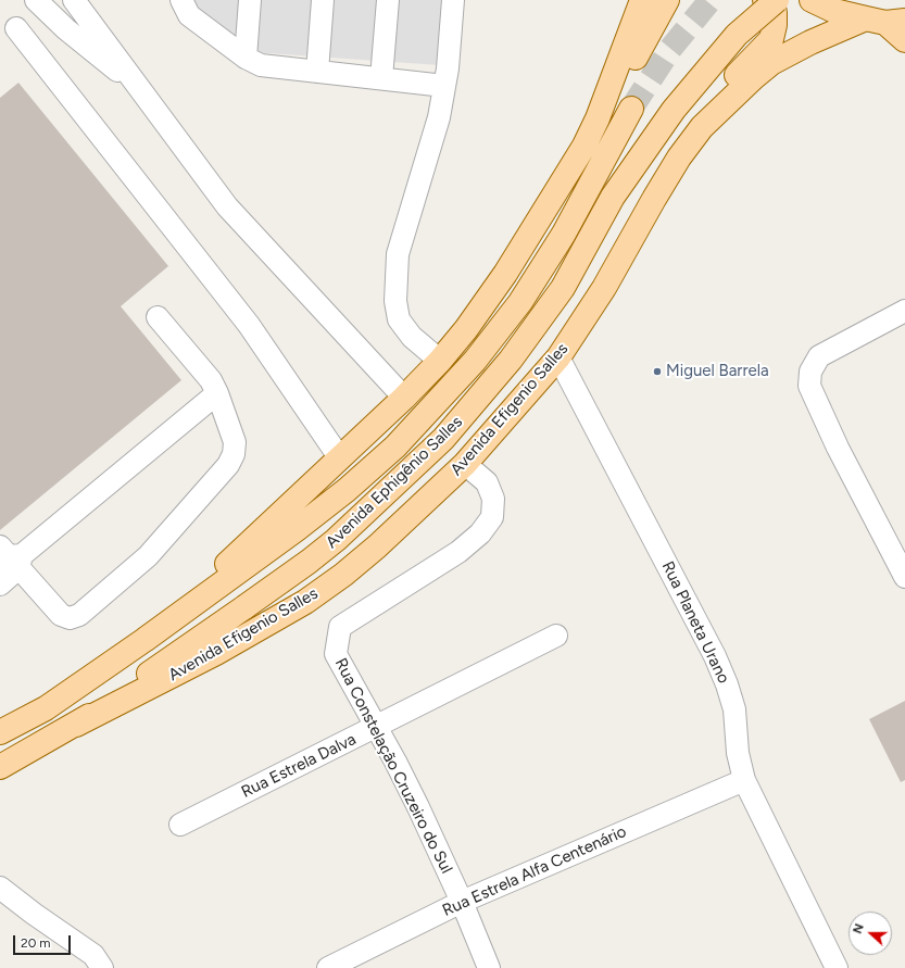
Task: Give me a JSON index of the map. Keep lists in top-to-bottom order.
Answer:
{
  "streets": {
    "main road": ["Avenida Efigenio Salles", "Avenida Ephigênio Salles"],
    "street": [
      "Rua Planeta Urano",
      "Rua Estrela Dalva",
      "Rua Constelação Cruzeiro do Sul",
      "Rua Estrela Alfa Centenário"
    ]
  },
  "crossings": [
    ["Avenida Efigenio Salles", "Avenida Ephigênio Salles"],
    ["Avenida Efigenio Salles", "Rua Planeta Urano"],
    ["Avenida Efigenio Salles", "Rua Constelação Cruzeiro do Sul"],
    ["Rua Planeta Urano", "Rua Estrela Alfa Centenário"],
    ["Rua Estrela Dalva", "Rua Constelação Cruzeiro do Sul"],
    ["Rua Constelação Cruzeiro do Sul", "Rua Estrela Alfa Centenário"]
  ],
  "places": ["Miguel Barrela"],
  "scale_bar": "20 m",
  "north": "left"
}
